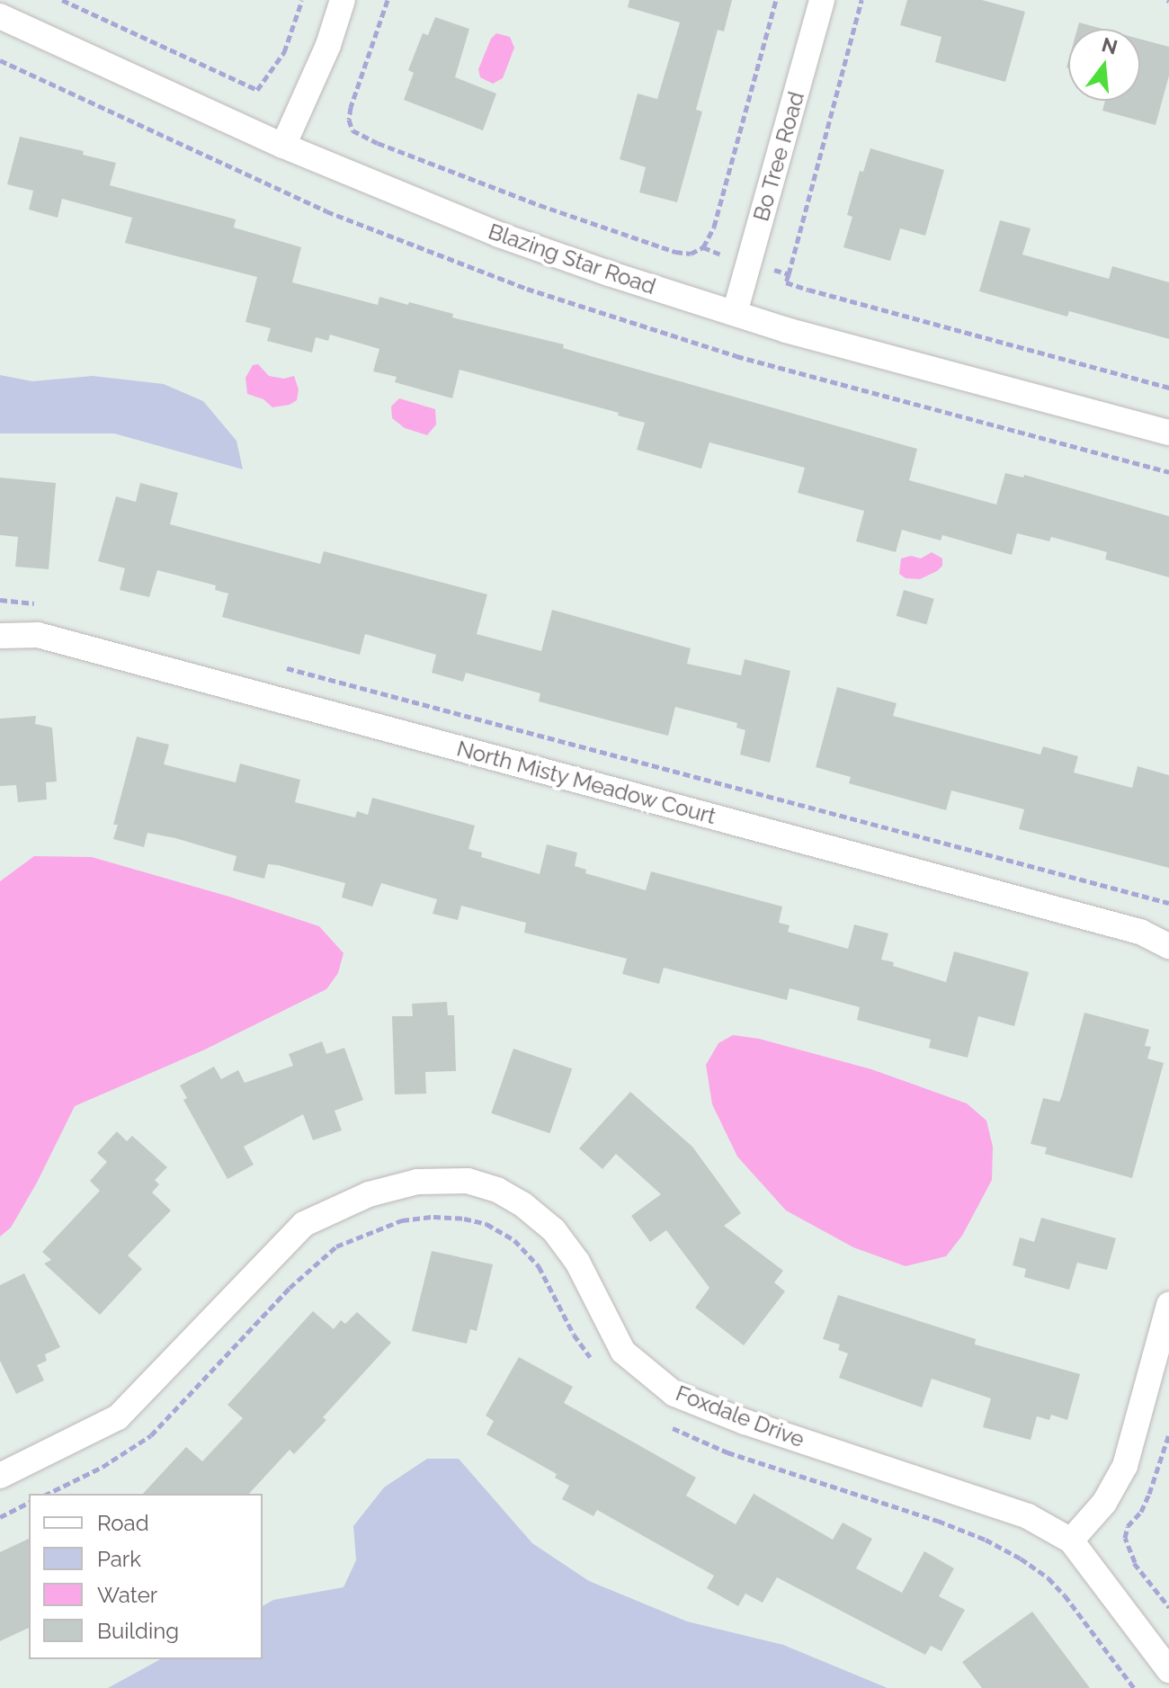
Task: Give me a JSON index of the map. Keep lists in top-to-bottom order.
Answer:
{
  "streets": {
    "street": [
      "Bo Tree Road",
      "Blazing Star Road",
      "North Misty Meadow Court",
      "Foxdale Drive"
    ]
  },
  "crossings": [
    ["Bo Tree Road", "Blazing Star Road"]
  ],
  "legend": [
    "Road",
    "Park",
    "Water",
    "Building"
  ],
  "north": "top"
}
